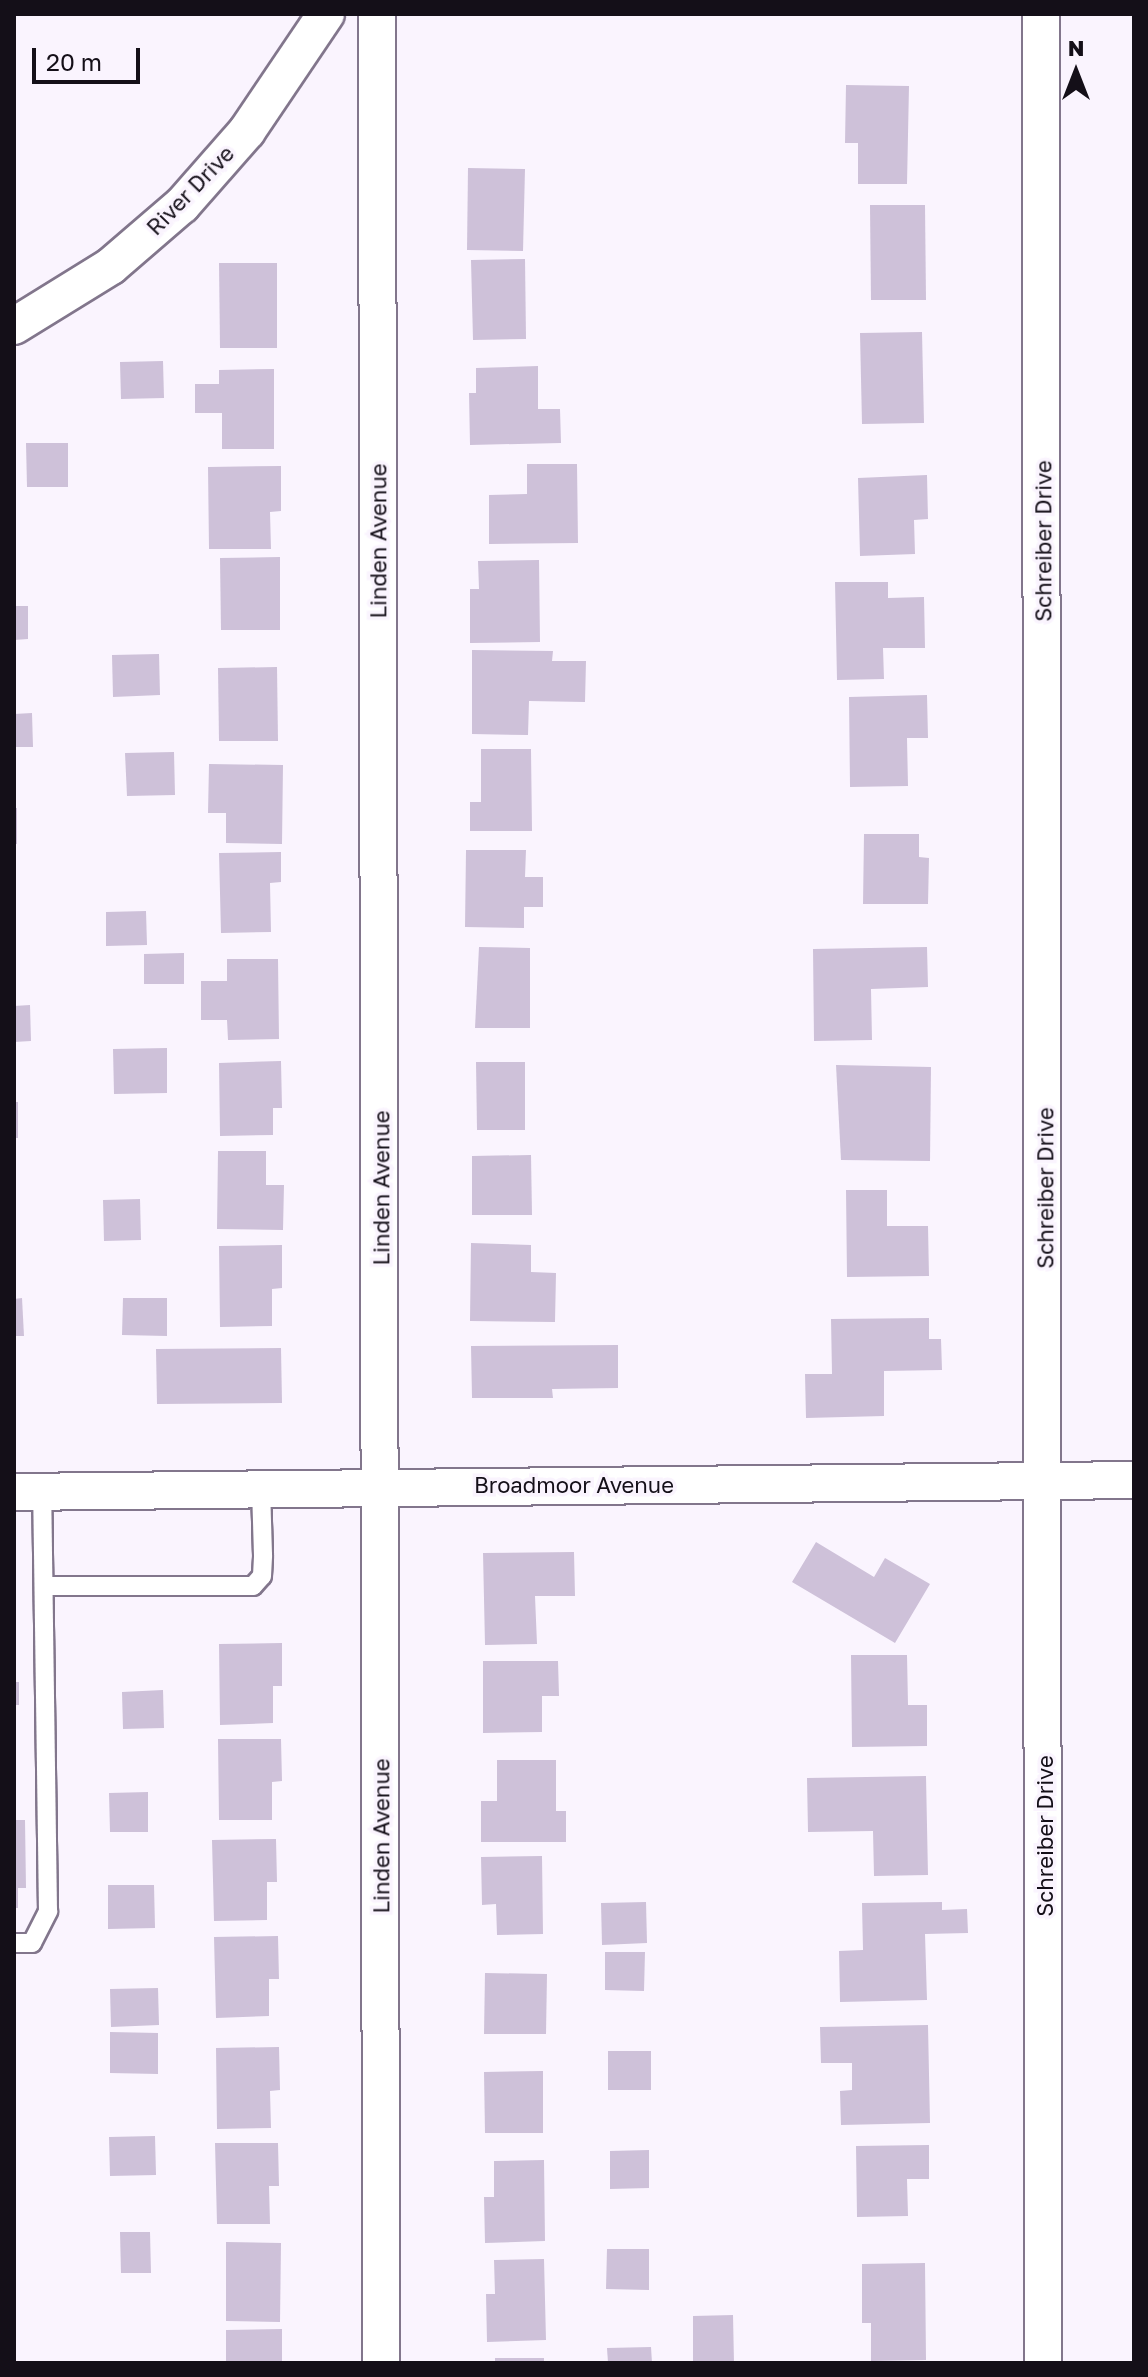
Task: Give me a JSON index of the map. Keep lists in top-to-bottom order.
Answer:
{
  "streets": {
    "street": [
      "River Drive",
      "Linden Avenue",
      "Schreiber Drive",
      "Broadmoor Avenue"
    ]
  },
  "crossings": [
    ["Linden Avenue", "Broadmoor Avenue"],
    ["Schreiber Drive", "Broadmoor Avenue"]
  ],
  "scale_bar": "20 m",
  "north": "top"
}
